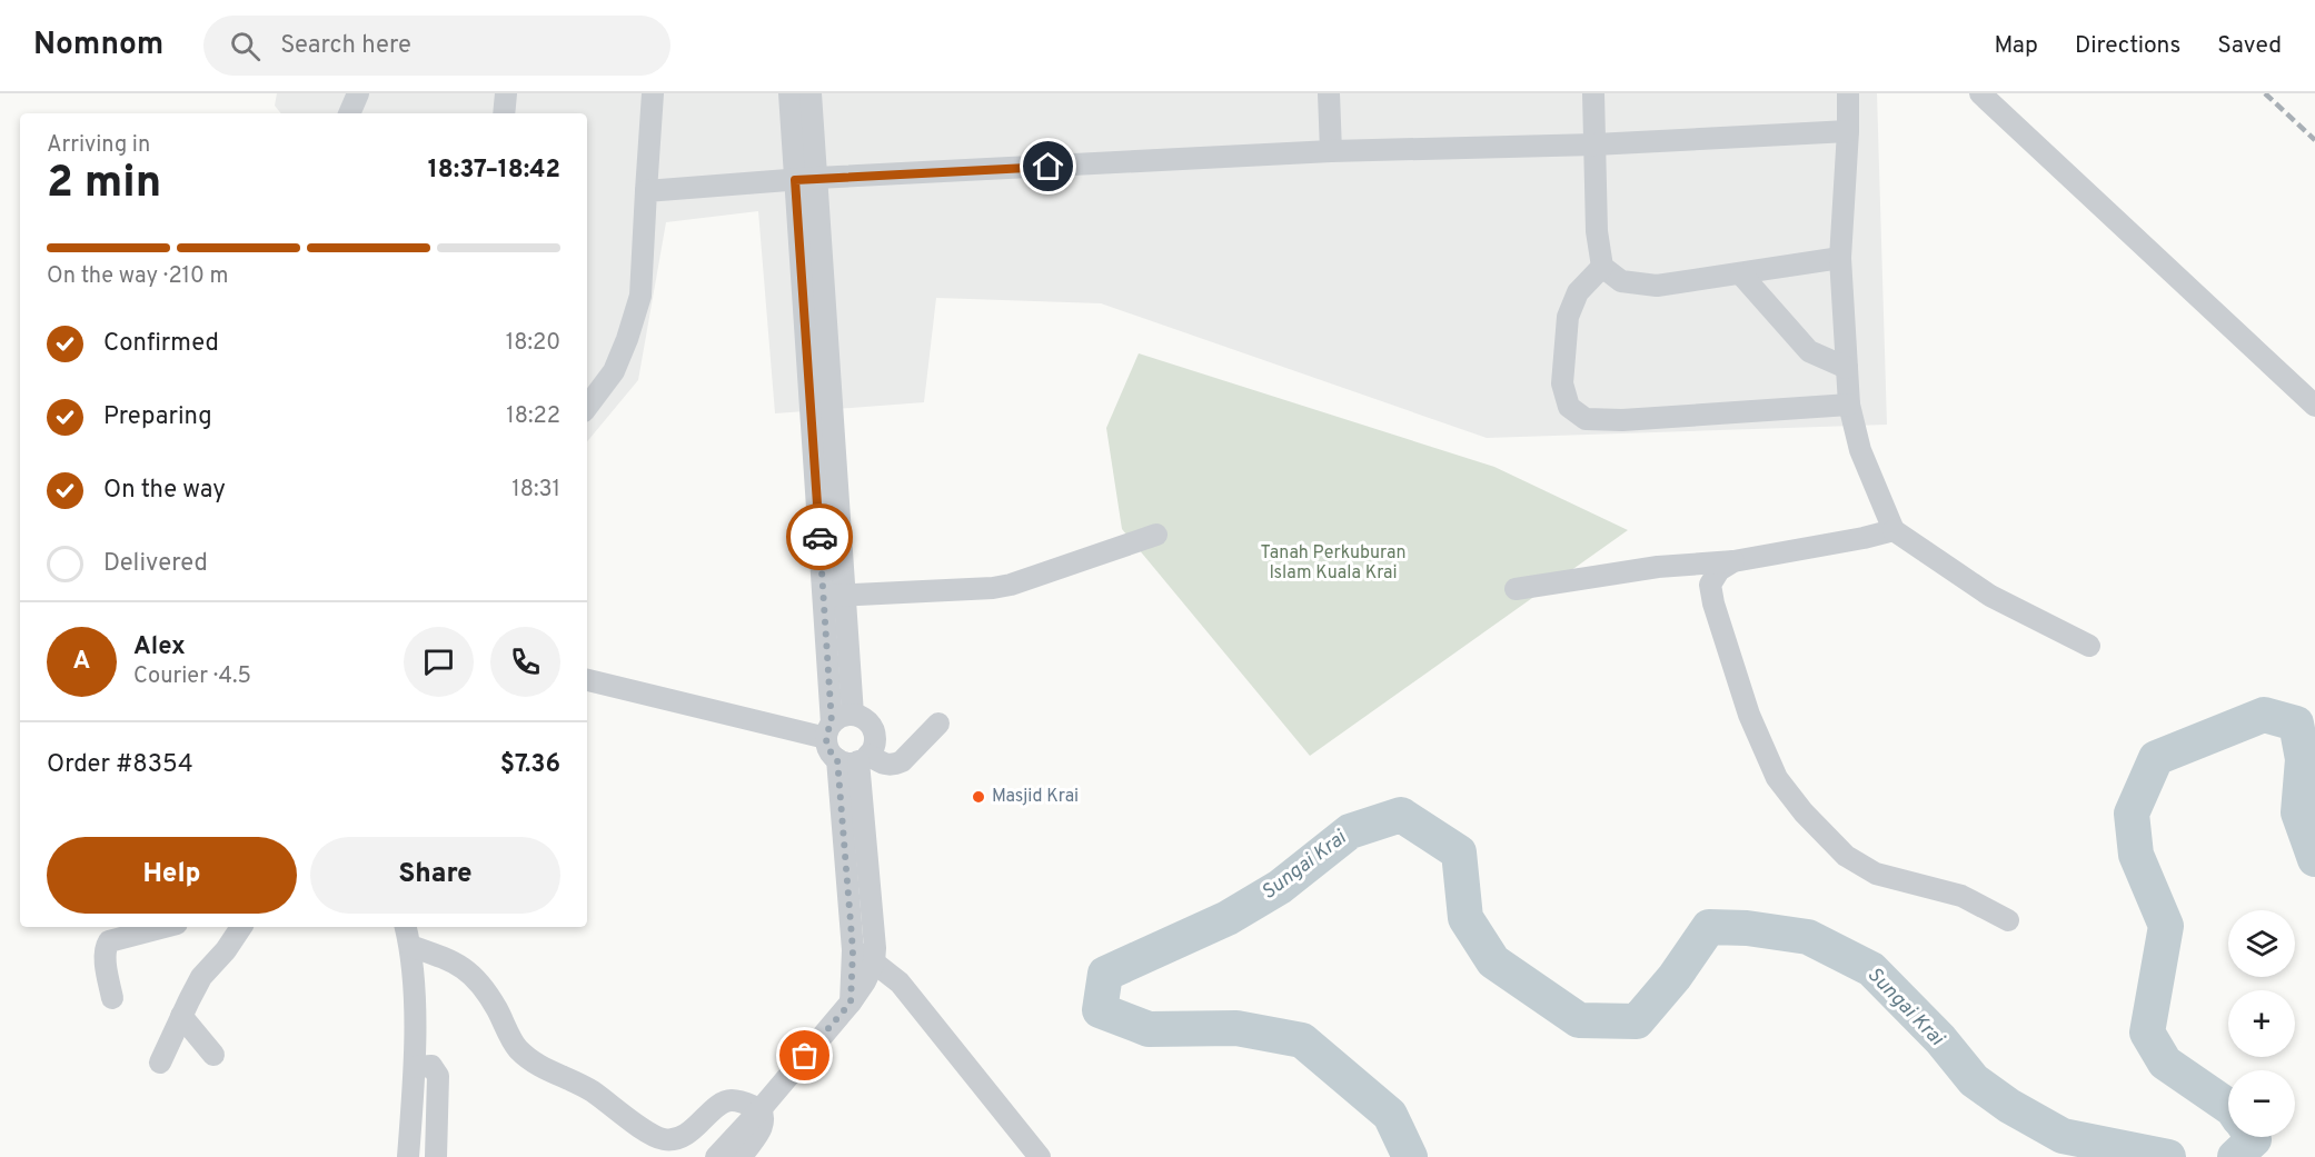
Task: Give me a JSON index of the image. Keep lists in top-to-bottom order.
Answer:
{
  "water": ["Sungai Krai"],
  "parks": ["Tanah Perkuburan Islam Kuala Krai"],
  "places": ["Masjid Krai"],
  "page": {
    "header": "Nomnom",
    "search": "Search here",
    "nav": ["Map", "Directions", "Saved"],
    "heading": ["2 min", "Arriving in", "18:37–18:42"],
    "panel": [
      "Alex",
      "Courier · 4.5",
      "Order #8354",
      "$7.36"
    ],
    "bar": "On the way · 210 m",
    "list": [
      ["Confirmed", "18:20"],
      ["Preparing", "18:22"],
      ["On the way", "18:31"],
      "Delivered"
    ],
    "round": "A",
    "buttons": ["Help", "Share"],
    "map_buttons": ["+", "−"]
  }
}
